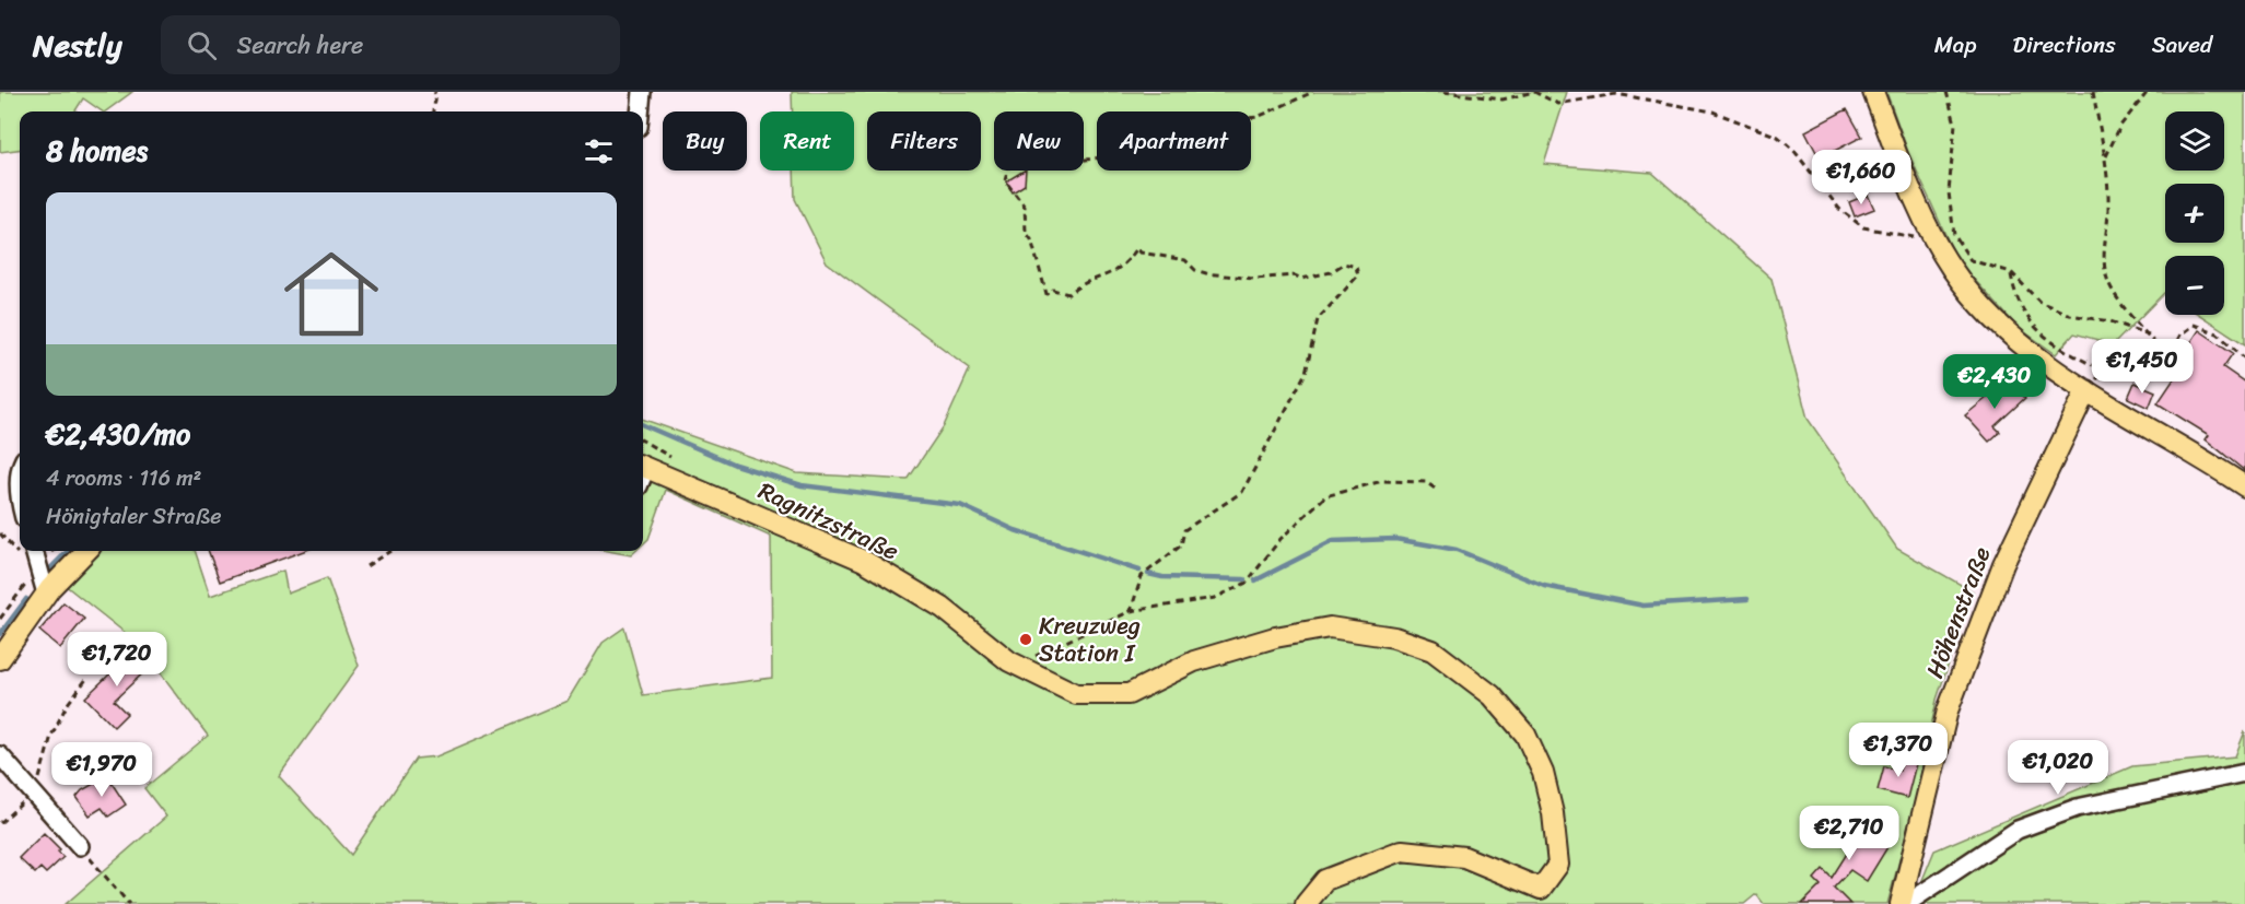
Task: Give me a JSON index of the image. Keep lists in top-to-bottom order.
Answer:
{
  "streets": {
    "main road": ["Ragnitzstraße", "Höhenstraße"]
  },
  "places": ["Kreuzweg Station I"],
  "page": {
    "header": "Nestly",
    "search": "Search here",
    "nav": ["Map", "Directions", "Saved"],
    "map_buttons": ["+", "−"],
    "chip": [
      "Buy",
      "Rent",
      "Filters",
      "New",
      "Apartment"
    ],
    "heading": "8 homes",
    "price": [
      "€1,660",
      "€1,450",
      "€2,430",
      "€1,720",
      "€1,370",
      "€1,020",
      "€1,970",
      "€2,710"
    ],
    "list": [
      {
        "name": "€2,430/mo",
        "note": "4 rooms · 116 m² · Hönigtaler Straße"
      }
    ]
  }
}
